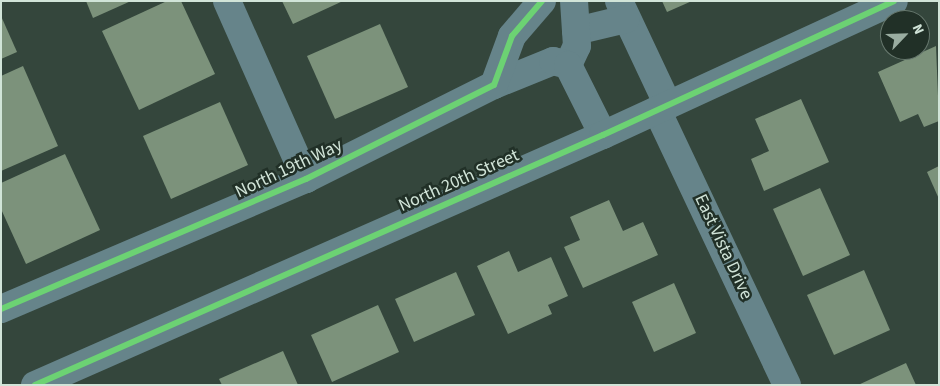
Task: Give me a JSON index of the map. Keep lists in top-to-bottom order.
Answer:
{
  "streets": {
    "street": ["North 19th Way", "North 20th Street", "East Vista Drive"]
  },
  "crossings": [
    ["North 20th Street", "East Vista Drive"]
  ],
  "north": "top right"
}
